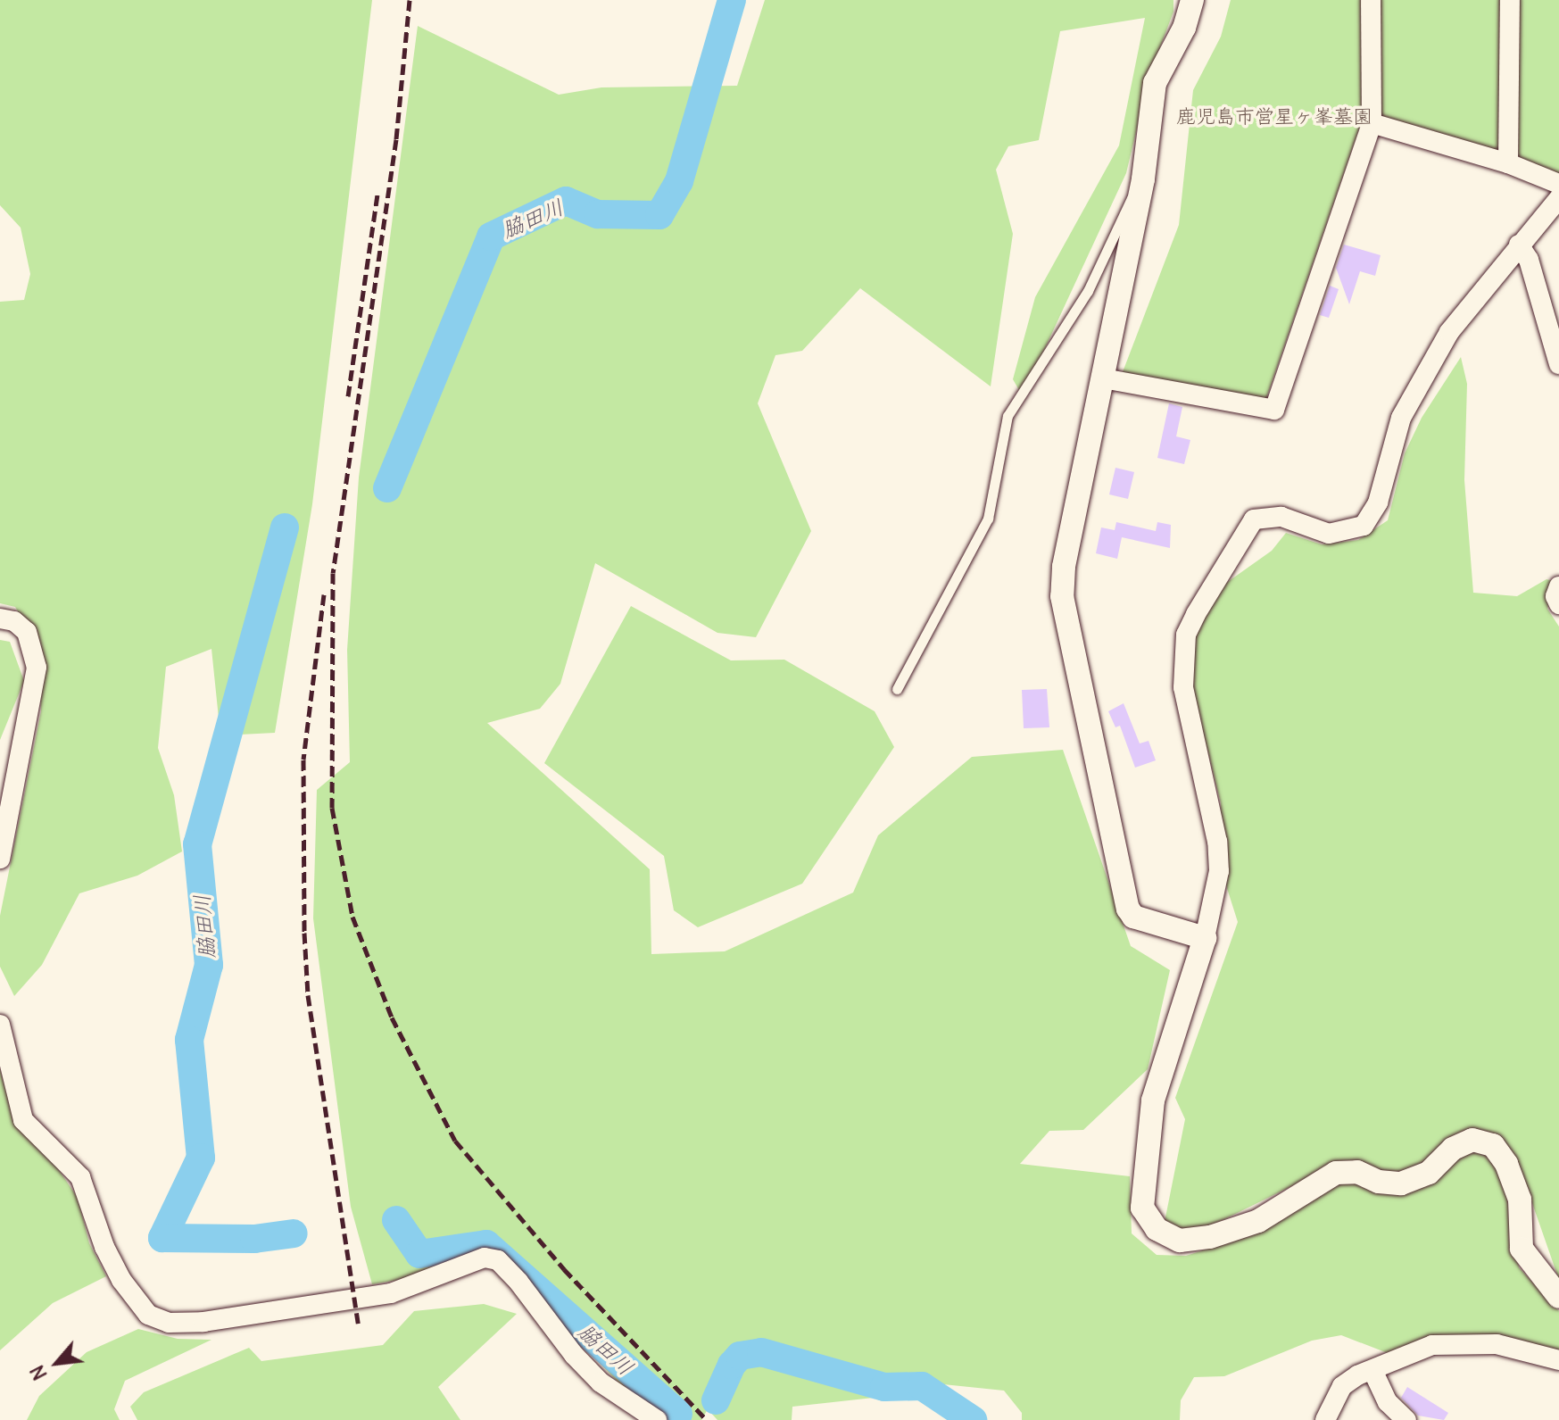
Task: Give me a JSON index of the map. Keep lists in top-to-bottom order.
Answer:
{
  "water": ["脇田川"],
  "parks": ["鹿児島市営星ヶ峯墓園"],
  "north": "bottom left"
}
